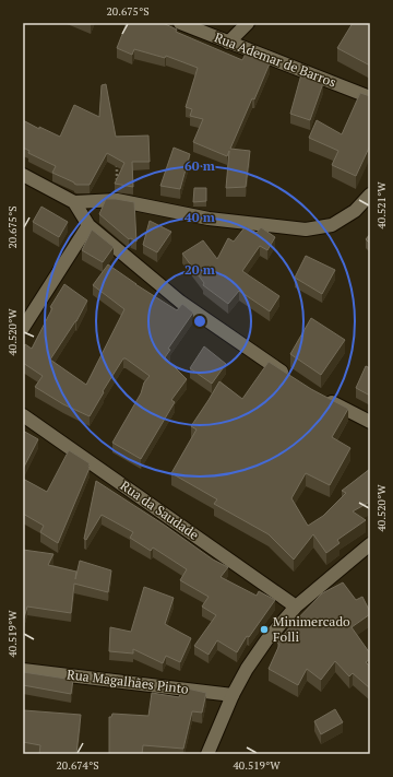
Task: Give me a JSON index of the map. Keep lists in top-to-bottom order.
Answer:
{
  "streets": {
    "street": ["Rua Ademar de Barros", "Rua da Saudade", "Rua Magalhães Pinto"]
  },
  "places": ["Minimercado Folli"],
  "coordinates": [
    "20.675°S",
    "40.521°W",
    "40.520°W",
    "40.519°W",
    "20.674°S"
  ],
  "rings": ["60 m", "40 m", "20 m"]
}
